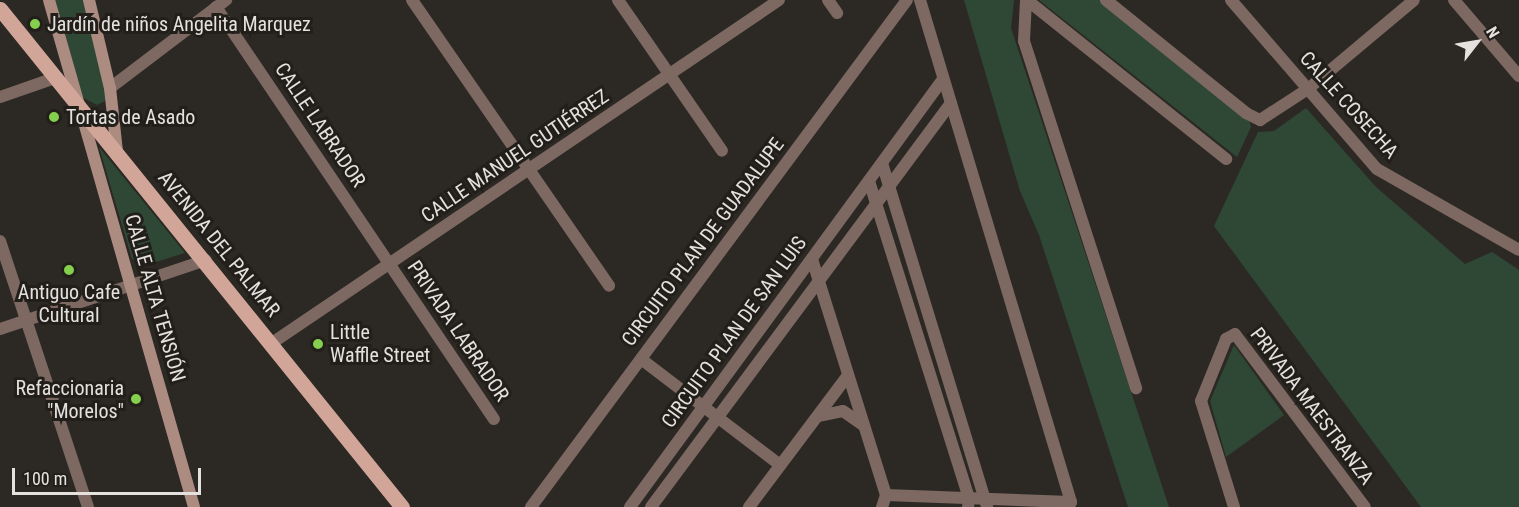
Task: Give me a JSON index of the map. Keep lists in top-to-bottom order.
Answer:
{
  "streets": {
    "main road": ["AVENIDA DEL PALMAR"],
    "street": [
      "CALLE COSECHA",
      "CALLE LABRADOR",
      "CALLE MANUEL GUTIÉRREZ",
      "CIRCUITO PLAN DE GUADALUPE",
      "CALLE ALTA TENSIÓN",
      "PRIVADA LABRADOR",
      "CIRCUITO PLAN DE SAN LUIS",
      "PRIVADA MAESTRANZA"
    ]
  },
  "crossings": [
    ["CALLE LABRADOR", "CALLE MANUEL GUTIÉRREZ"],
    ["CALLE LABRADOR", "PRIVADA LABRADOR"],
    ["CALLE MANUEL GUTIÉRREZ", "AVENIDA DEL PALMAR"],
    ["CALLE MANUEL GUTIÉRREZ", "PRIVADA LABRADOR"],
    ["AVENIDA DEL PALMAR", "CALLE ALTA TENSIÓN"]
  ],
  "places": [
    "Jardín de niños Angelita Marquez",
    "Tortas de Asado",
    "Antiguo Cafe Cultural",
    "Little Waffle Street",
    "Refaccionaria \"Morelos\""
  ],
  "scale_bar": "100 m",
  "north": "top right"
}
